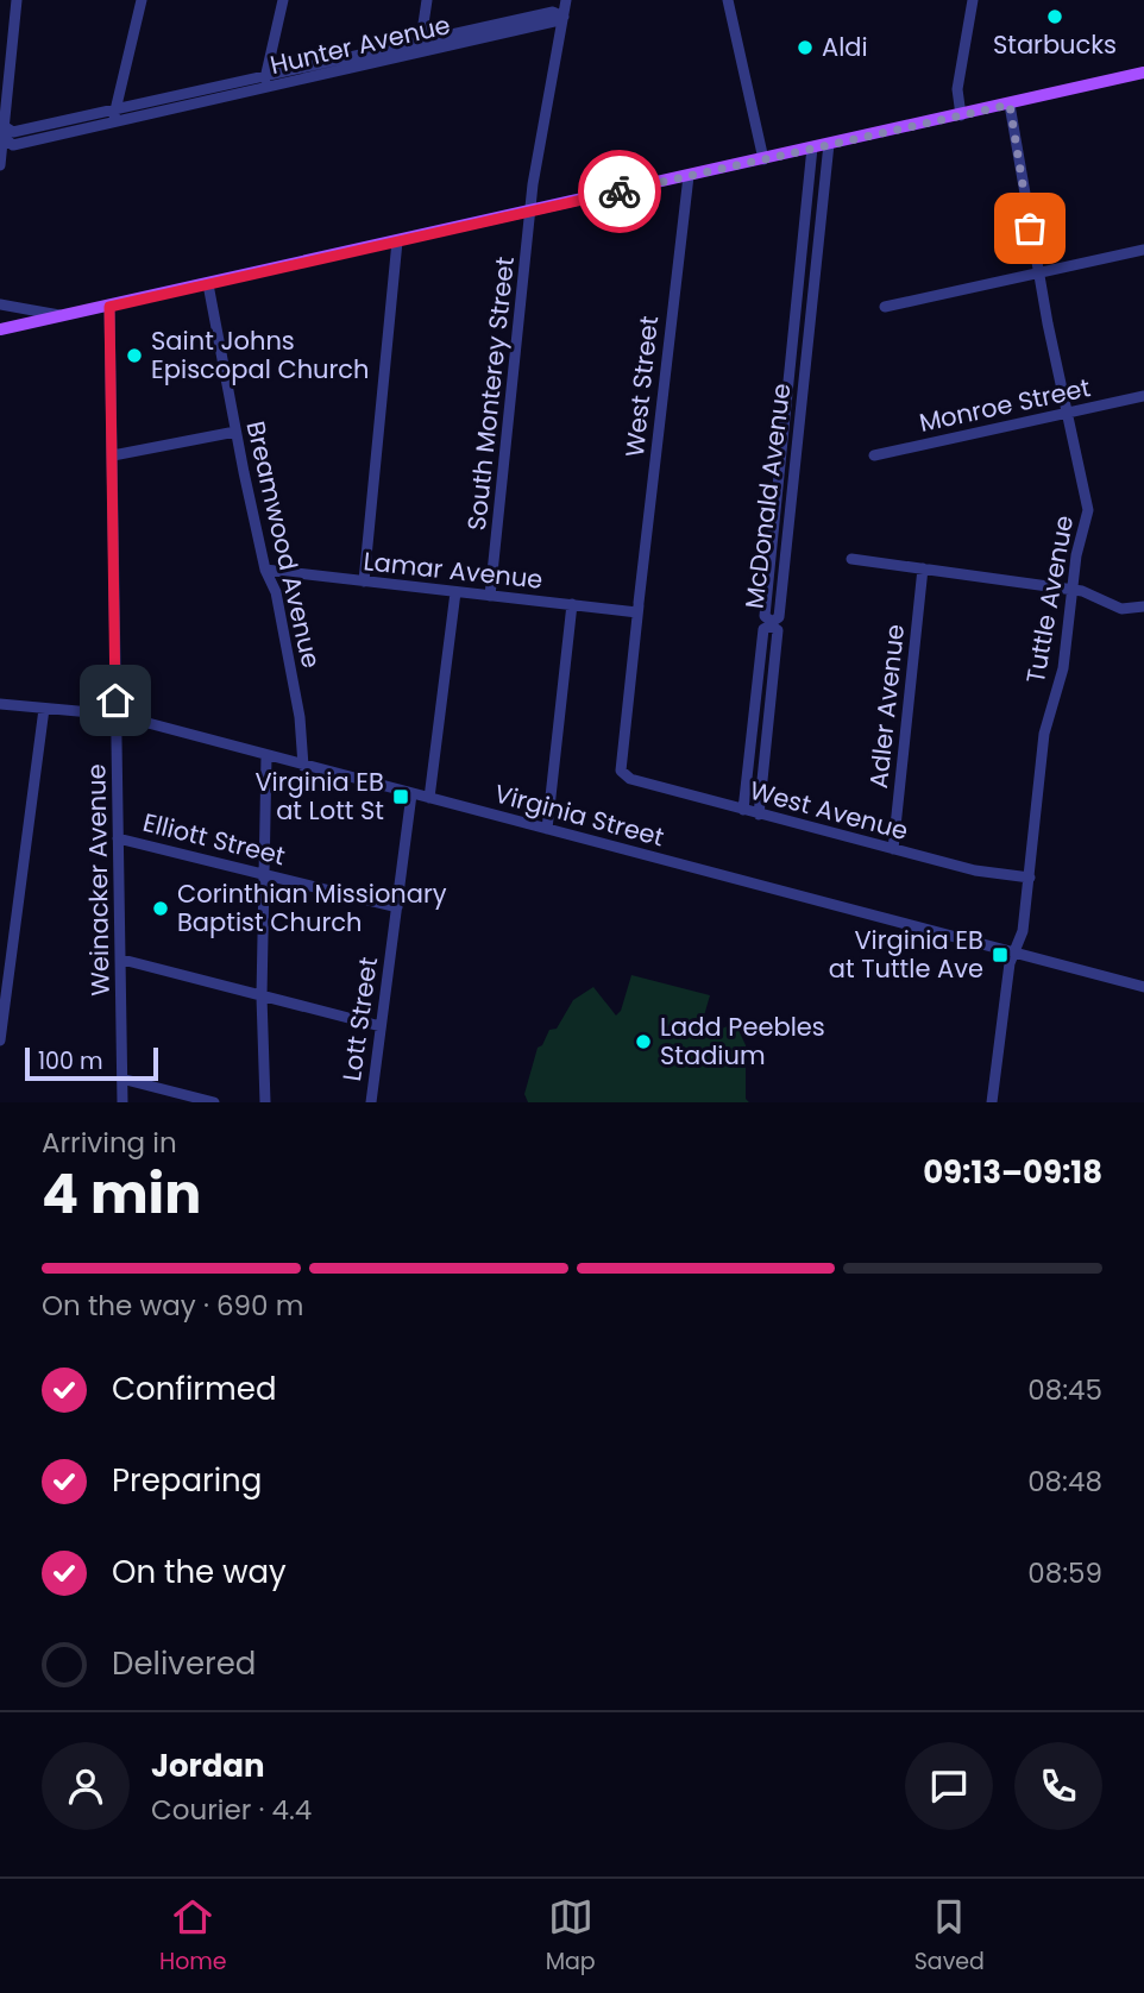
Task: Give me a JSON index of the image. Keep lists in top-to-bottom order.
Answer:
{
  "streets": {
    "street": [
      "Hunter Avenue",
      "West Street",
      "South Monterey Street",
      "Monroe Street",
      "McDonald Avenue",
      "Breamwood Avenue",
      "Lamar Avenue",
      "Tuttle Avenue",
      "Adler Avenue",
      "West Avenue",
      "Virginia Street",
      "Elliott Street",
      "Weinacker Avenue",
      "Lott Street"
    ]
  },
  "crossings": [
    ["Hunter Avenue", "South Monterey Street"],
    ["West Street", "Lamar Avenue"],
    ["West Street", "West Avenue"],
    ["South Monterey Street", "Lamar Avenue"],
    ["Monroe Street", "Tuttle Avenue"],
    ["McDonald Avenue", "West Avenue"],
    ["Breamwood Avenue", "Lamar Avenue"],
    ["Breamwood Avenue", "Virginia Street"],
    ["Tuttle Avenue", "West Avenue"],
    ["Tuttle Avenue", "Virginia Street"],
    ["Adler Avenue", "West Avenue"],
    ["Virginia Street", "Weinacker Avenue"],
    ["Virginia Street", "Lott Street"],
    ["Elliott Street", "Weinacker Avenue"],
    ["Elliott Street", "Lott Street"]
  ],
  "places": {
    "other": [
      "Starbucks",
      "Aldi",
      "Saint Johns Episcopal Church",
      "Corinthian Missionary Baptist Church",
      "Ladd Peebles Stadium"
    ],
    "transit": ["Virginia EB at Lott St", "Virginia EB at Tuttle Ave"]
  },
  "scale_bar": "100 m",
  "page": {
    "scale": "100 m",
    "heading": ["4 min", "Arriving in", "09:13–09:18"],
    "panel": ["Jordan", "Courier · 4.4"],
    "bar": "On the way · 690 m",
    "list": [
      ["Confirmed", "08:45"],
      ["Preparing", "08:48"],
      ["On the way", "08:59"],
      "Delivered"
    ],
    "tabs": ["Home", "Map", "Saved"]
  }
}
